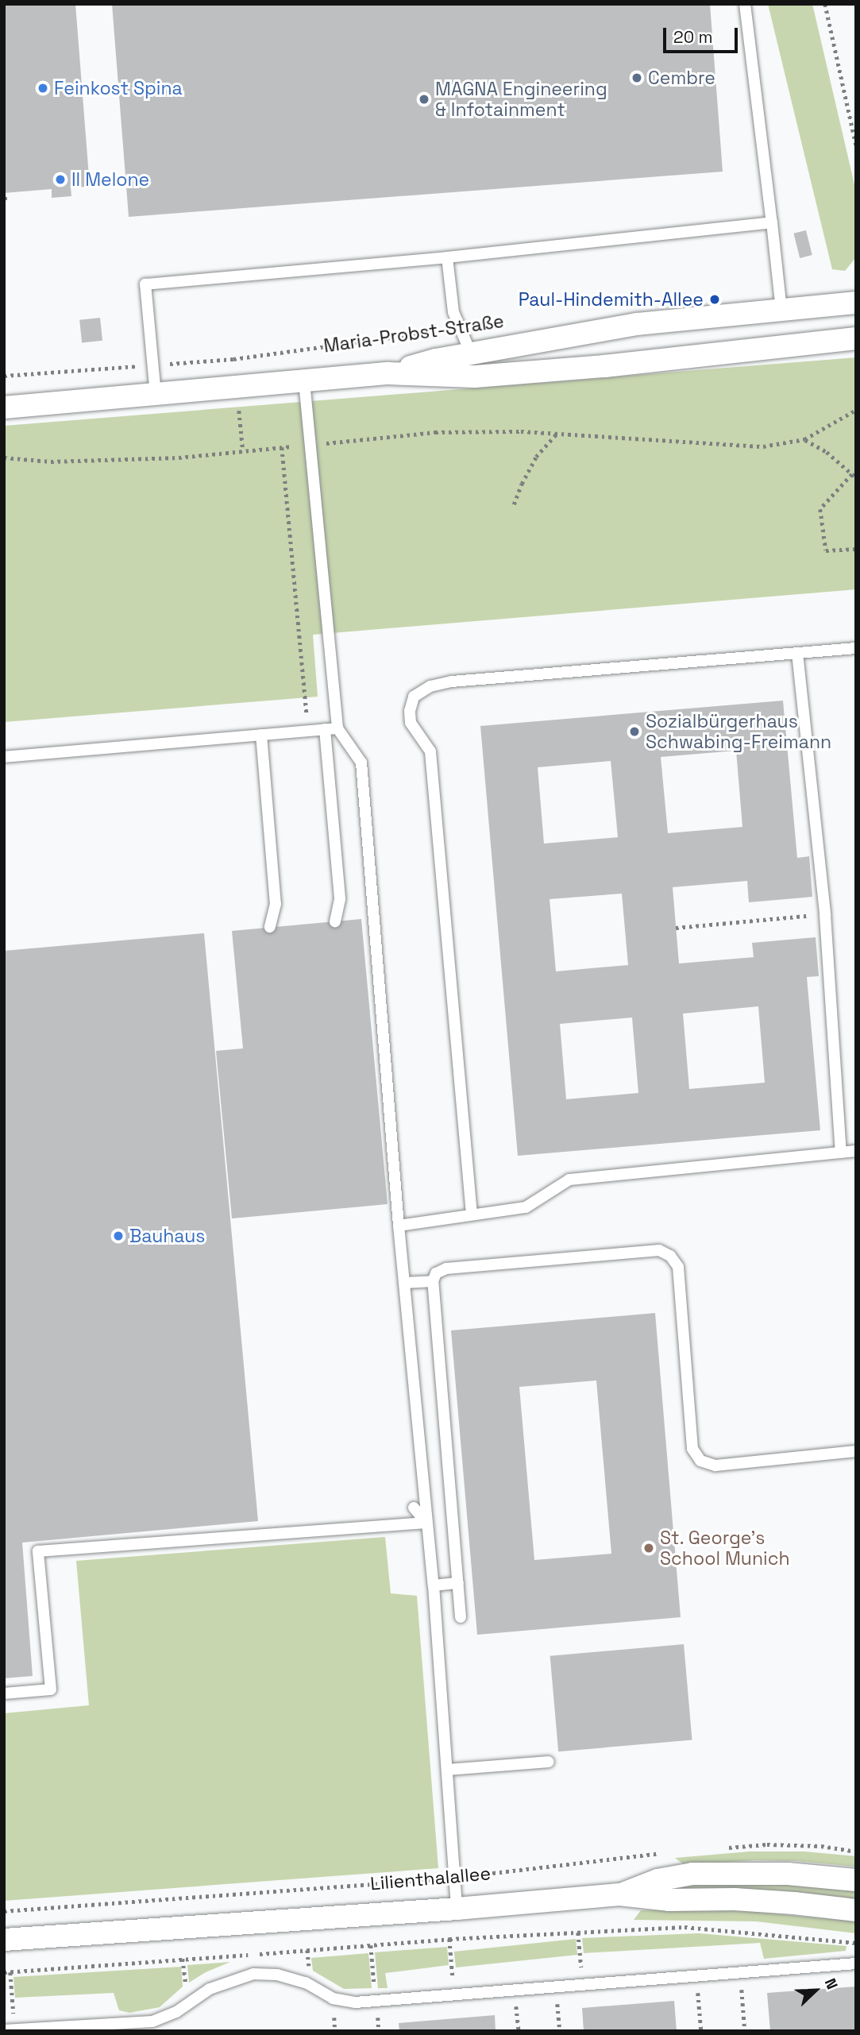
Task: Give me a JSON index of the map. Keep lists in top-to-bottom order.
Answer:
{
  "streets": {
    "street": ["Maria-Probst-Straße", "Lilienthalallee"]
  },
  "places": [
    "Cembre",
    "Feinkost Spina",
    "MAGNA Engineering & Infotainment",
    "Il Melone",
    "Paul-Hindemith-Allee",
    "Sozialbürgerhaus Schwabing-Freimann",
    "Bauhaus",
    "St. George’s School Munich"
  ],
  "scale_bar": "20 m",
  "north": "top right"
}
